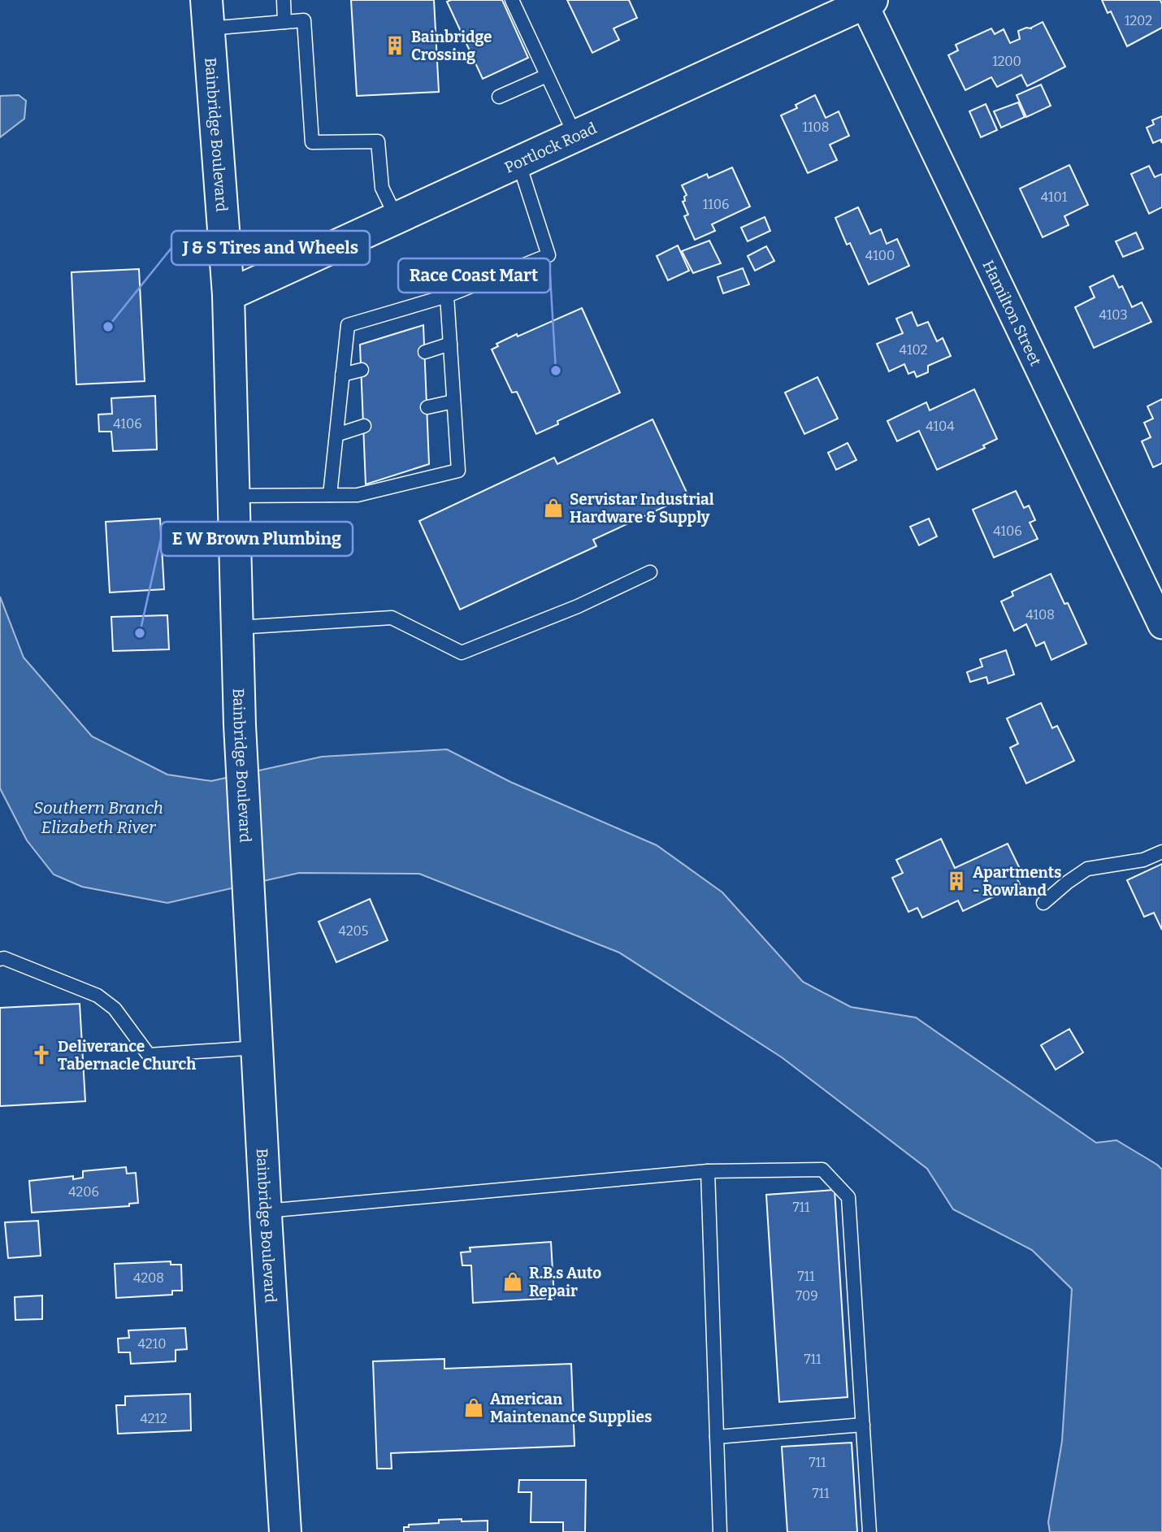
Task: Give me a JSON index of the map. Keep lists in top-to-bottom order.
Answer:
{
  "streets": {
    "main road": ["Bainbridge Boulevard", "Portlock Road"],
    "street": ["Hamilton Street"]
  },
  "crossings": [
    ["Bainbridge Boulevard", "Portlock Road"],
    ["Portlock Road", "Hamilton Street"]
  ],
  "water": ["Southern Branch Elizabeth River"],
  "places": {
    "building": ["Bainbridge Crossing", "Apartments - Rowland"],
    "other": ["J & S Tires and Wheels", "Race Coast Mart", "E W Brown Plumbing"],
    "shop": ["Servistar Industrial Hardware & Supply", "R.B.s Auto Repair", "American Maintenance Supplies"],
    "church": ["Deliverance Tabernacle Church"]
  },
  "house_numbers": [
    "1202",
    "1200",
    "1108",
    "4101",
    "1106",
    "4100",
    "4103",
    "4102",
    "4106",
    "4104",
    "4106",
    "4108",
    "4205",
    "4206",
    "711",
    "711",
    "4208",
    "709",
    "4210",
    "711",
    "4212",
    "711",
    "711"
  ]
}
